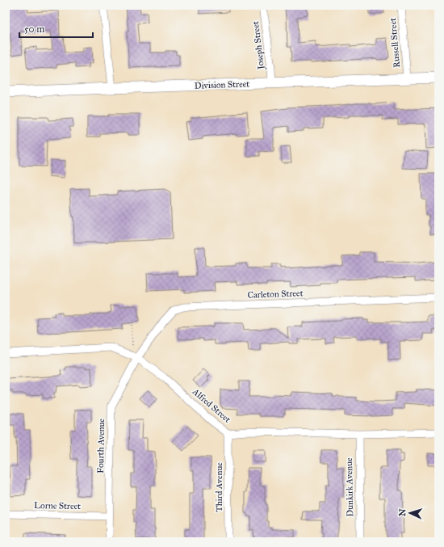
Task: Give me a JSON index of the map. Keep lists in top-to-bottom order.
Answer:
{
  "streets": {
    "main road": ["Division Street"],
    "street": [
      "Russell Street",
      "Joseph Street",
      "Carleton Street",
      "Alfred Street",
      "Fourth Avenue",
      "Third Avenue",
      "Dunkirk Avenue",
      "Lorne Street"
    ]
  },
  "crossings": [
    ["Russell Street", "Division Street"],
    ["Joseph Street", "Division Street"],
    ["Carleton Street", "Alfred Street"],
    ["Carleton Street", "Fourth Avenue"],
    ["Alfred Street", "Fourth Avenue"],
    ["Alfred Street", "Third Avenue"],
    ["Alfred Street", "Dunkirk Avenue"],
    ["Fourth Avenue", "Lorne Street"]
  ],
  "scale_bar": "50 m",
  "north": "left"
}
